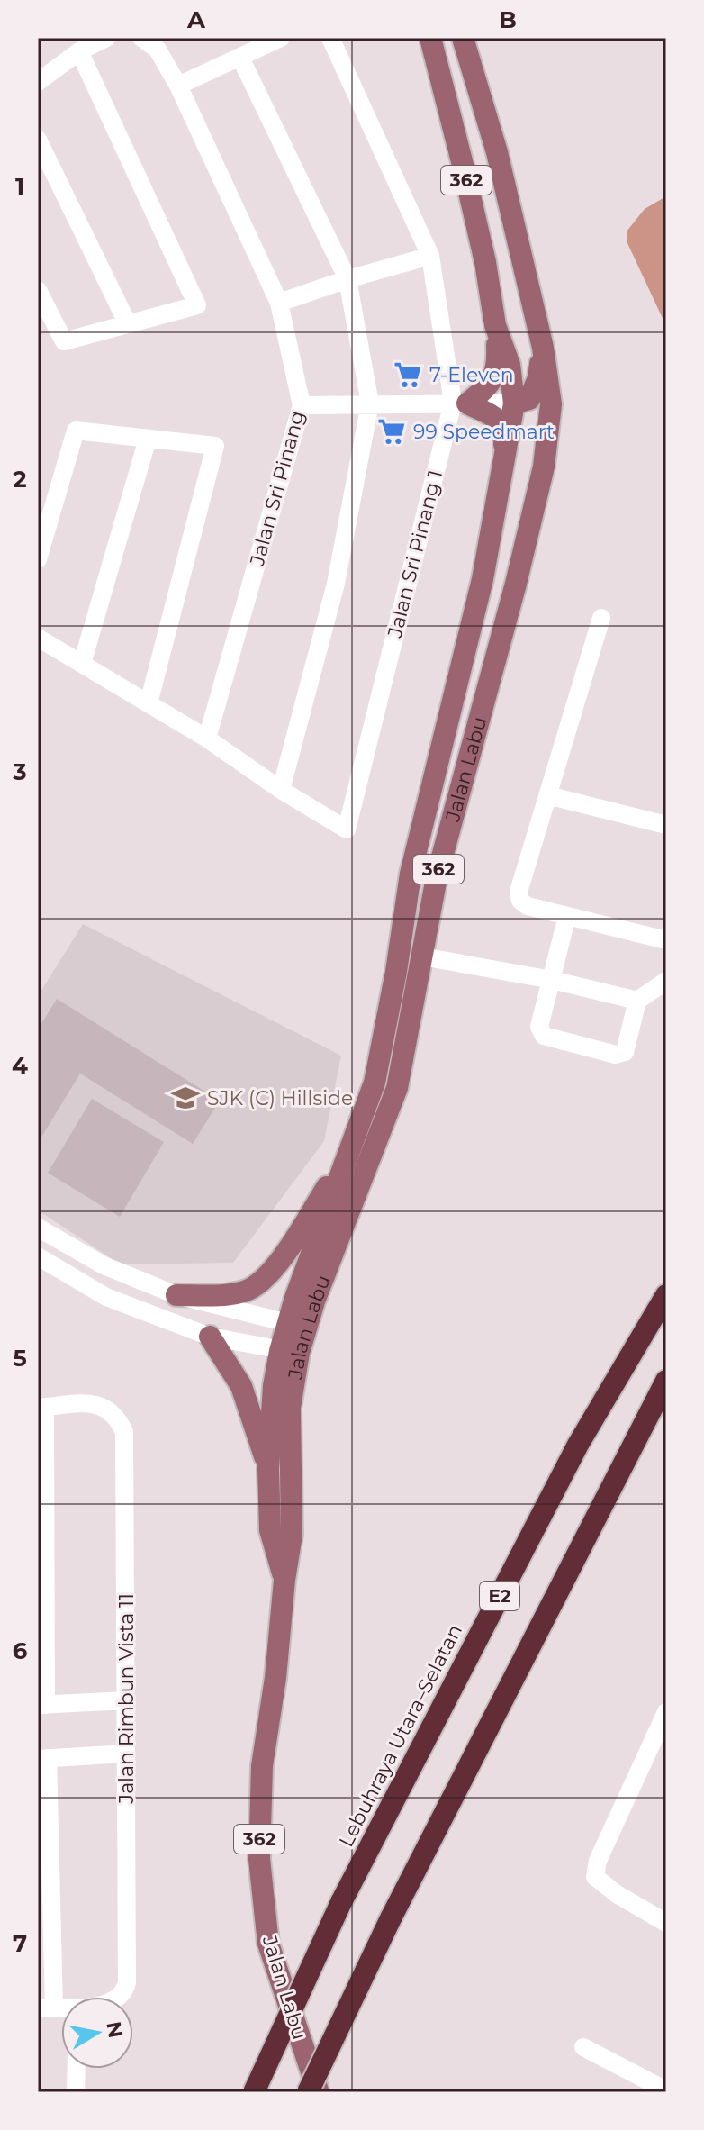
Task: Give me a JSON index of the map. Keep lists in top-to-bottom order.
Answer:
{
  "streets": {
    "highway": ["E2", "Lebuhraya Utara–Selatan"],
    "main road": ["362", "Jalan Labu"],
    "street": ["Jalan Sri Pinang", "Jalan Sri Pinang 1", "Jalan Rimbun Vista 11"]
  },
  "places": {
    "supermarket": ["7-Eleven", "99 Speedmart"],
    "school or university": ["SJK (C) Hillside"]
  },
  "north": "right",
  "grid": {
    "columns": ["A", "B"],
    "rows": [
      "1",
      "2",
      "3",
      "4",
      "5",
      "6",
      "7"
    ]
  }
}
